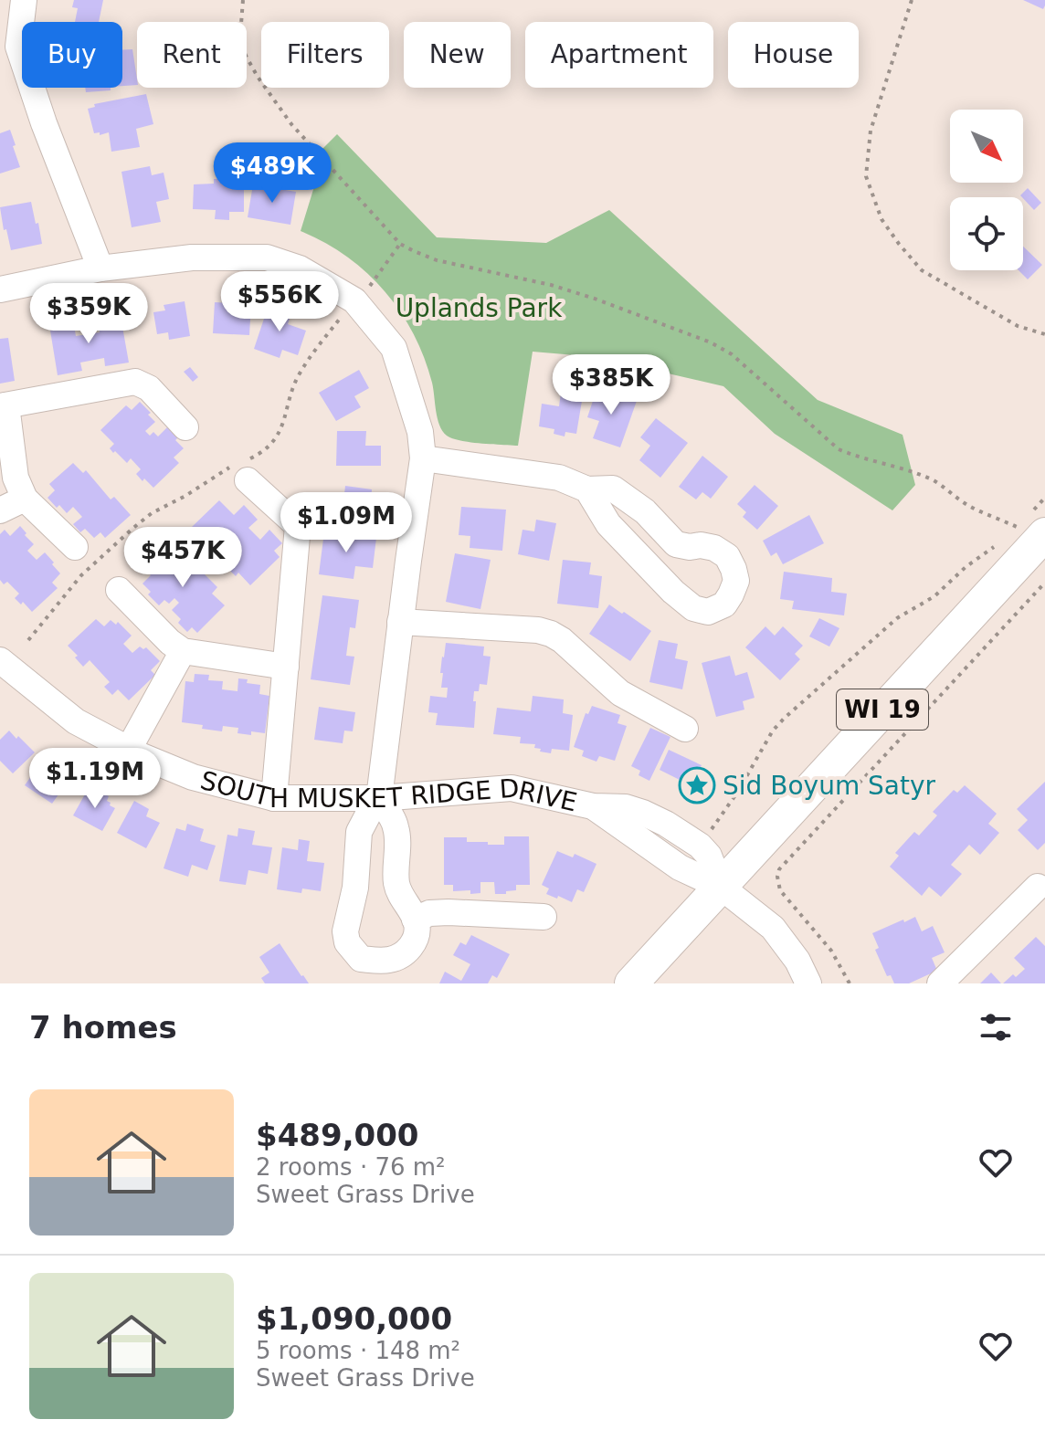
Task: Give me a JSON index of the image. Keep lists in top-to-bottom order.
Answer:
{
  "streets": {
    "main road": ["WI 19"],
    "street": ["SOUTH MUSKET RIDGE DRIVE"]
  },
  "crossings": [
    ["WI 19", "SOUTH MUSKET RIDGE DRIVE"]
  ],
  "parks": ["Uplands Park"],
  "places": {
    "place": ["Sid Boyum Satyr"]
  },
  "north": "bottom right",
  "page": {
    "chip": [
      "Buy",
      "Rent",
      "Filters",
      "New",
      "Apartment",
      "House"
    ],
    "price": [
      "$489K",
      "$556K",
      "$359K",
      "$385K",
      "$1.09M",
      "$457K",
      "$1.19M"
    ],
    "heading": "7 homes",
    "list": [
      {
        "name": "$489,000",
        "note": "2 rooms · 76 m² · Sweet Grass Drive"
      },
      {
        "name": "$1,090,000",
        "note": "5 rooms · 148 m² · Sweet Grass Drive"
      }
    ]
  }
}
